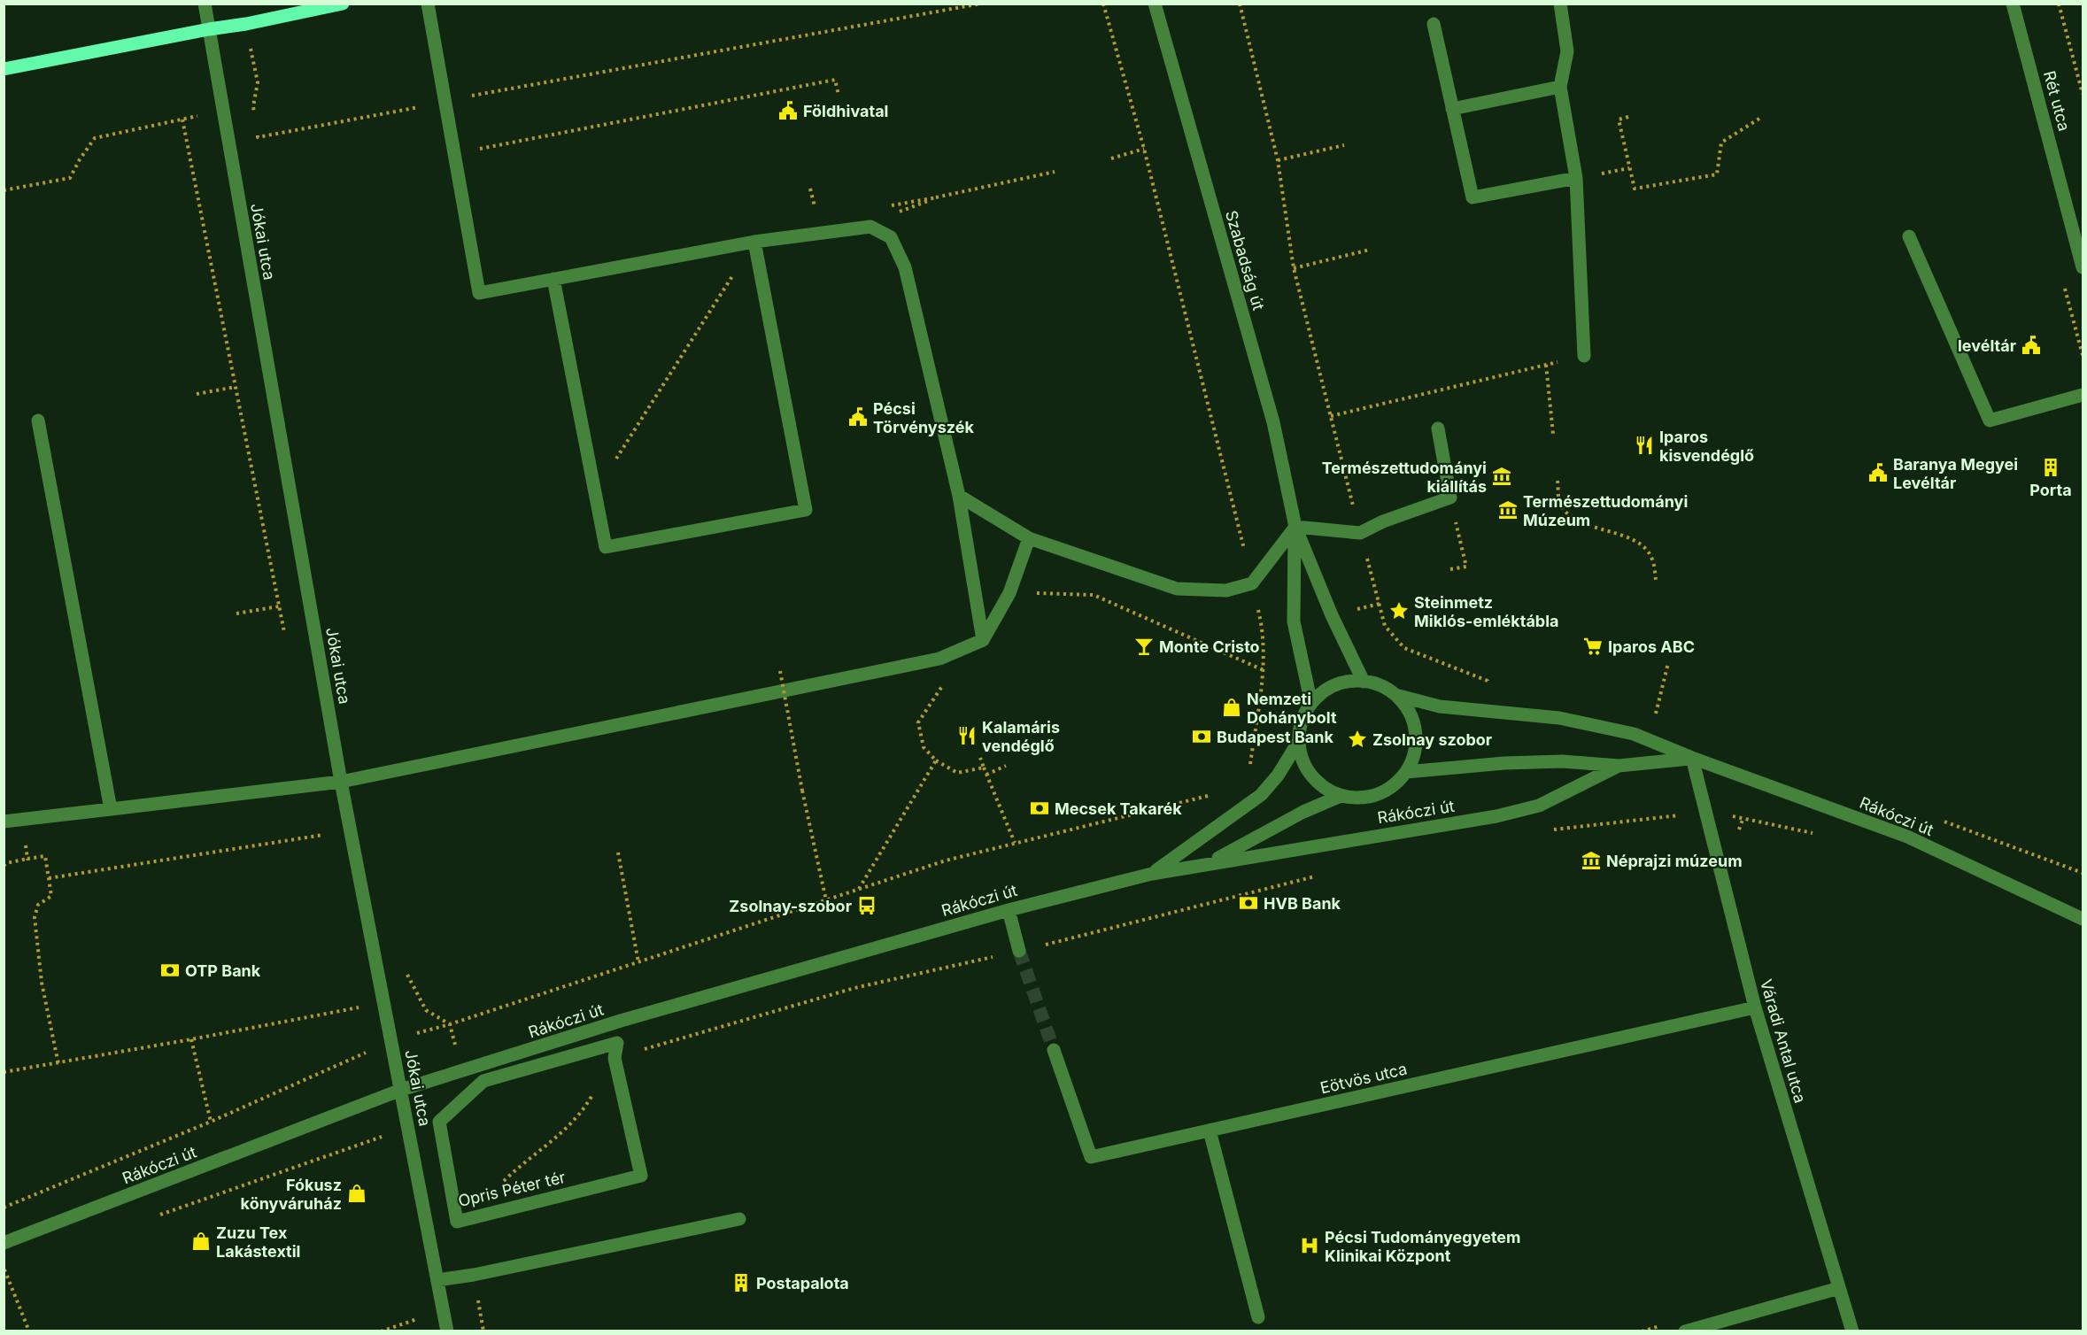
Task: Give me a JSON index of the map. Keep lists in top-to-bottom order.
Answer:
{
  "streets": {
    "street": [
      "Rét utca",
      "Jókai utca",
      "Szabadság út",
      "Rákóczi út",
      "Váradi Antal utca",
      "Eötvös utca",
      "Opris Péter tér"
    ]
  },
  "crossings": [
    ["Jókai utca", "Rákóczi út"],
    ["Szabadság út", "Rákóczi út"],
    ["Rákóczi út", "Váradi Antal utca"],
    ["Váradi Antal utca", "Eötvös utca"]
  ],
  "places": {
    "public building": [
      "Földhivatal",
      "levéltár",
      "Pécsi Törvényszék",
      "Baranya Megyei Levéltár"
    ],
    "restaurant": ["Iparos kisvendéglő", "Kalamáris vendéglő"],
    "building": ["Porta", "Postapalota"],
    "museum": ["Természettudományi kiállítás", "Természettudományi Múzeum", "Néprajzi múzeum"],
    "place": ["Steinmetz Miklós-emléktábla", "Zsolnay szobor"],
    "bar": ["Monte Cristo"],
    "supermarket": ["Iparos ABC"],
    "shop": ["Nemzeti Dohánybolt", "Fókusz könyváruház", "Zuzu Tex Lakástextil"],
    "bank": [
      "Budapest Bank",
      "Mecsek Takarék",
      "HVB Bank",
      "OTP Bank"
    ],
    "bus stop": ["Zsolnay-szobor"],
    "hospital": ["Pécsi Tudományegyetem Klinikai Központ"]
  }
}
